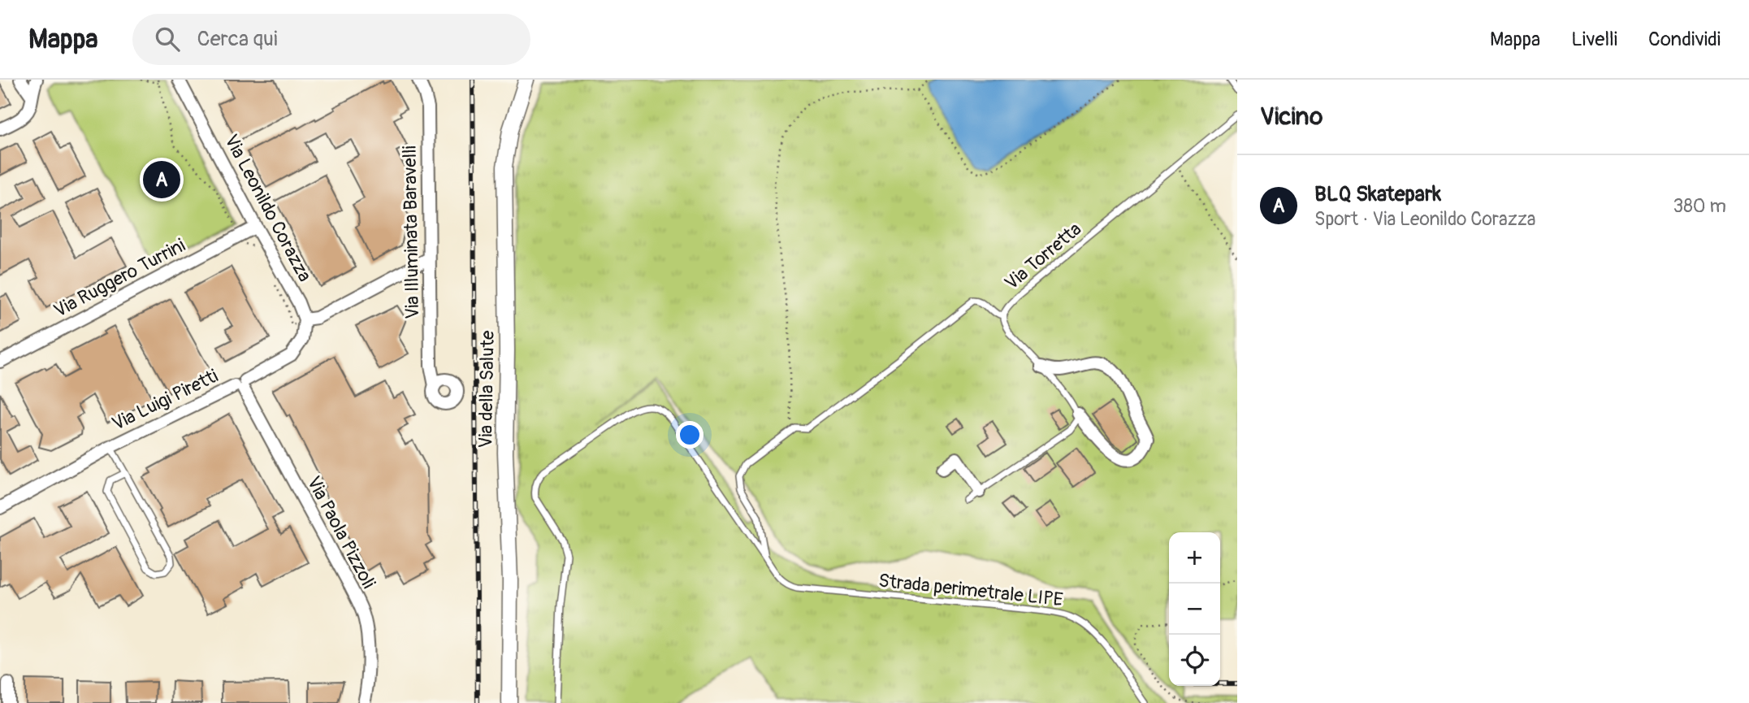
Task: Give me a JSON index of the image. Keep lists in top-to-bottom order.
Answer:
{
  "streets": {
    "street": [
      "Via Leonildo Corazza",
      "Via Illuminata Baravelli",
      "Via Ruggero Turrini",
      "Via della Salute",
      "Via Luigi Piretti",
      "Via Paola Pizzoli"
    ],
    "lane": ["Via Torretta", "Strada perimetrale LIPE"]
  },
  "crossings": [
    ["Via Leonildo Corazza", "Via Ruggero Turrini"],
    ["Via Leonildo Corazza", "Via Luigi Piretti"],
    ["Via Luigi Piretti", "Via Paola Pizzoli"]
  ],
  "page": {
    "header": "Mappa",
    "search": "Cerca qui",
    "nav": ["Mappa", "Livelli", "Condividi"],
    "heading": "Vicino",
    "list": [
      {
        "mark": "A",
        "name": "BLQ Skatepark",
        "note": "Sport · Via Leonildo Corazza",
        "value": "380 m"
      }
    ],
    "pins": "A",
    "map_buttons": ["+", "−"]
  }
}
